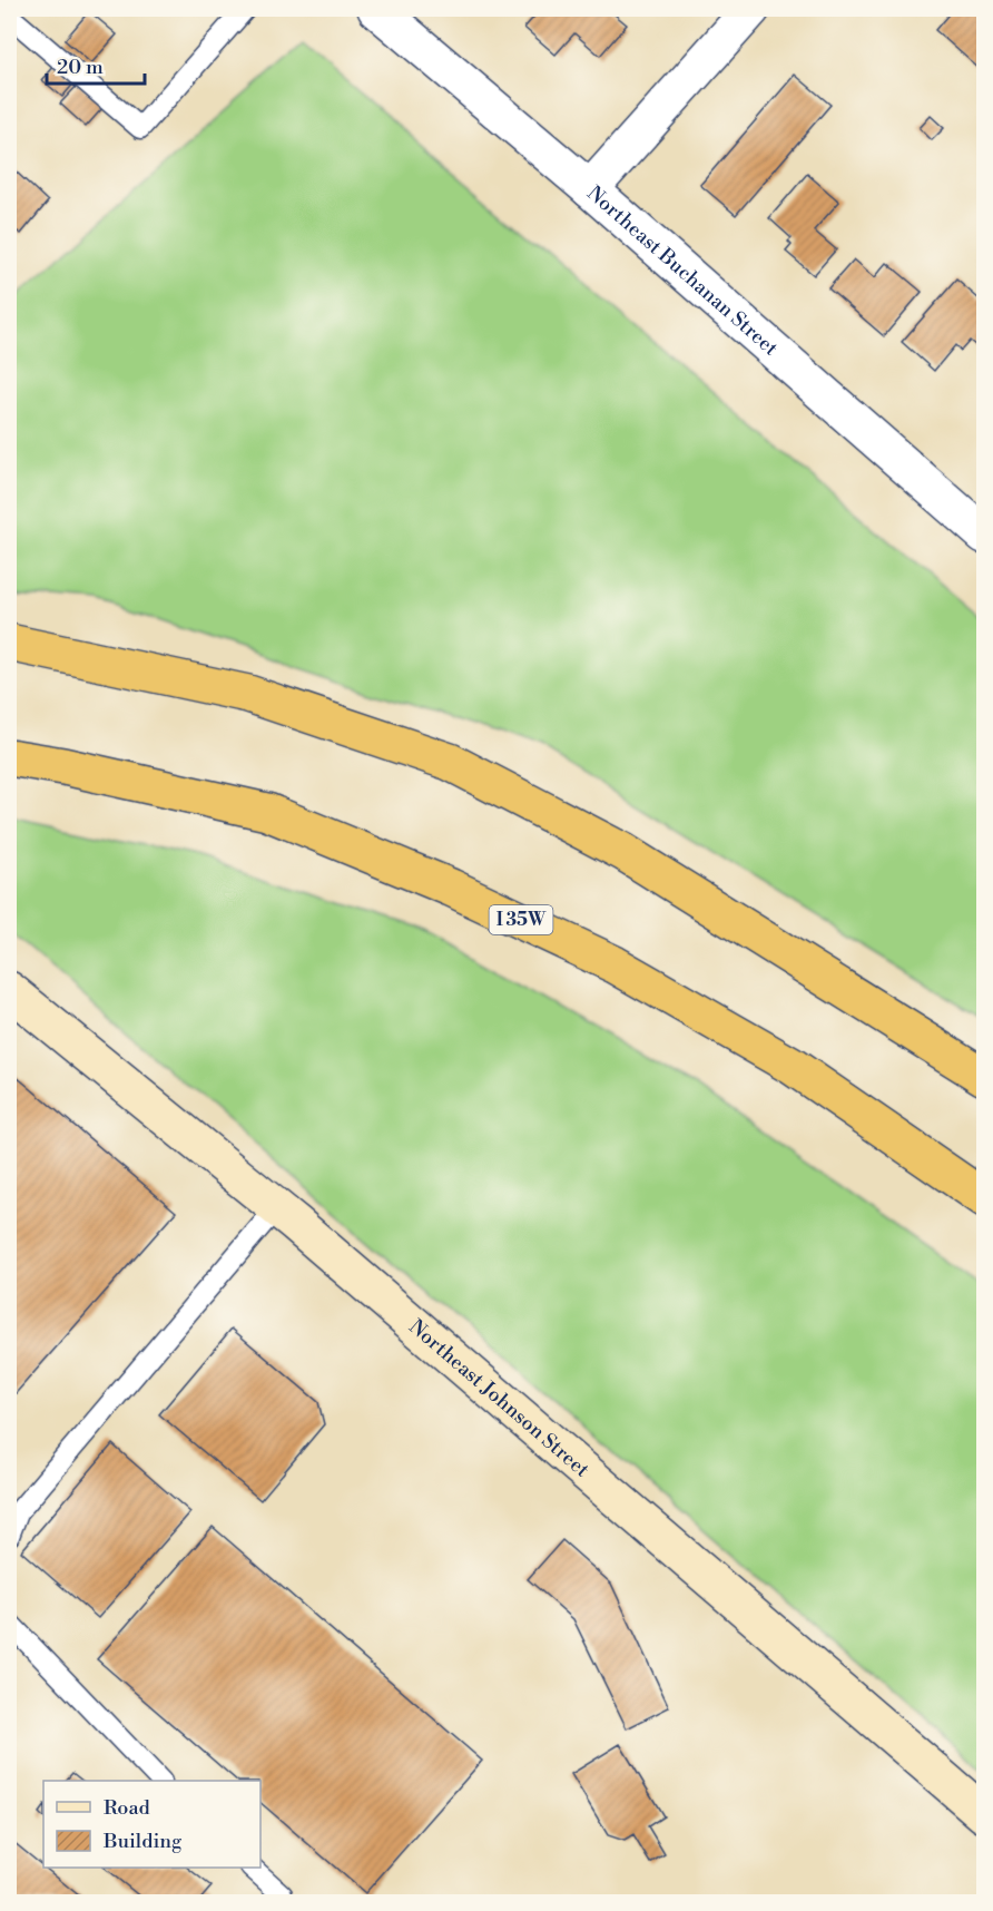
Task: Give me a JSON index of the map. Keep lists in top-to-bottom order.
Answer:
{
  "streets": {
    "highway": ["I 35W"],
    "street": ["Northeast Buchanan Street", "Northeast Johnson Street"]
  },
  "legend": ["Road", "Building"],
  "scale_bar": "20 m"
}
